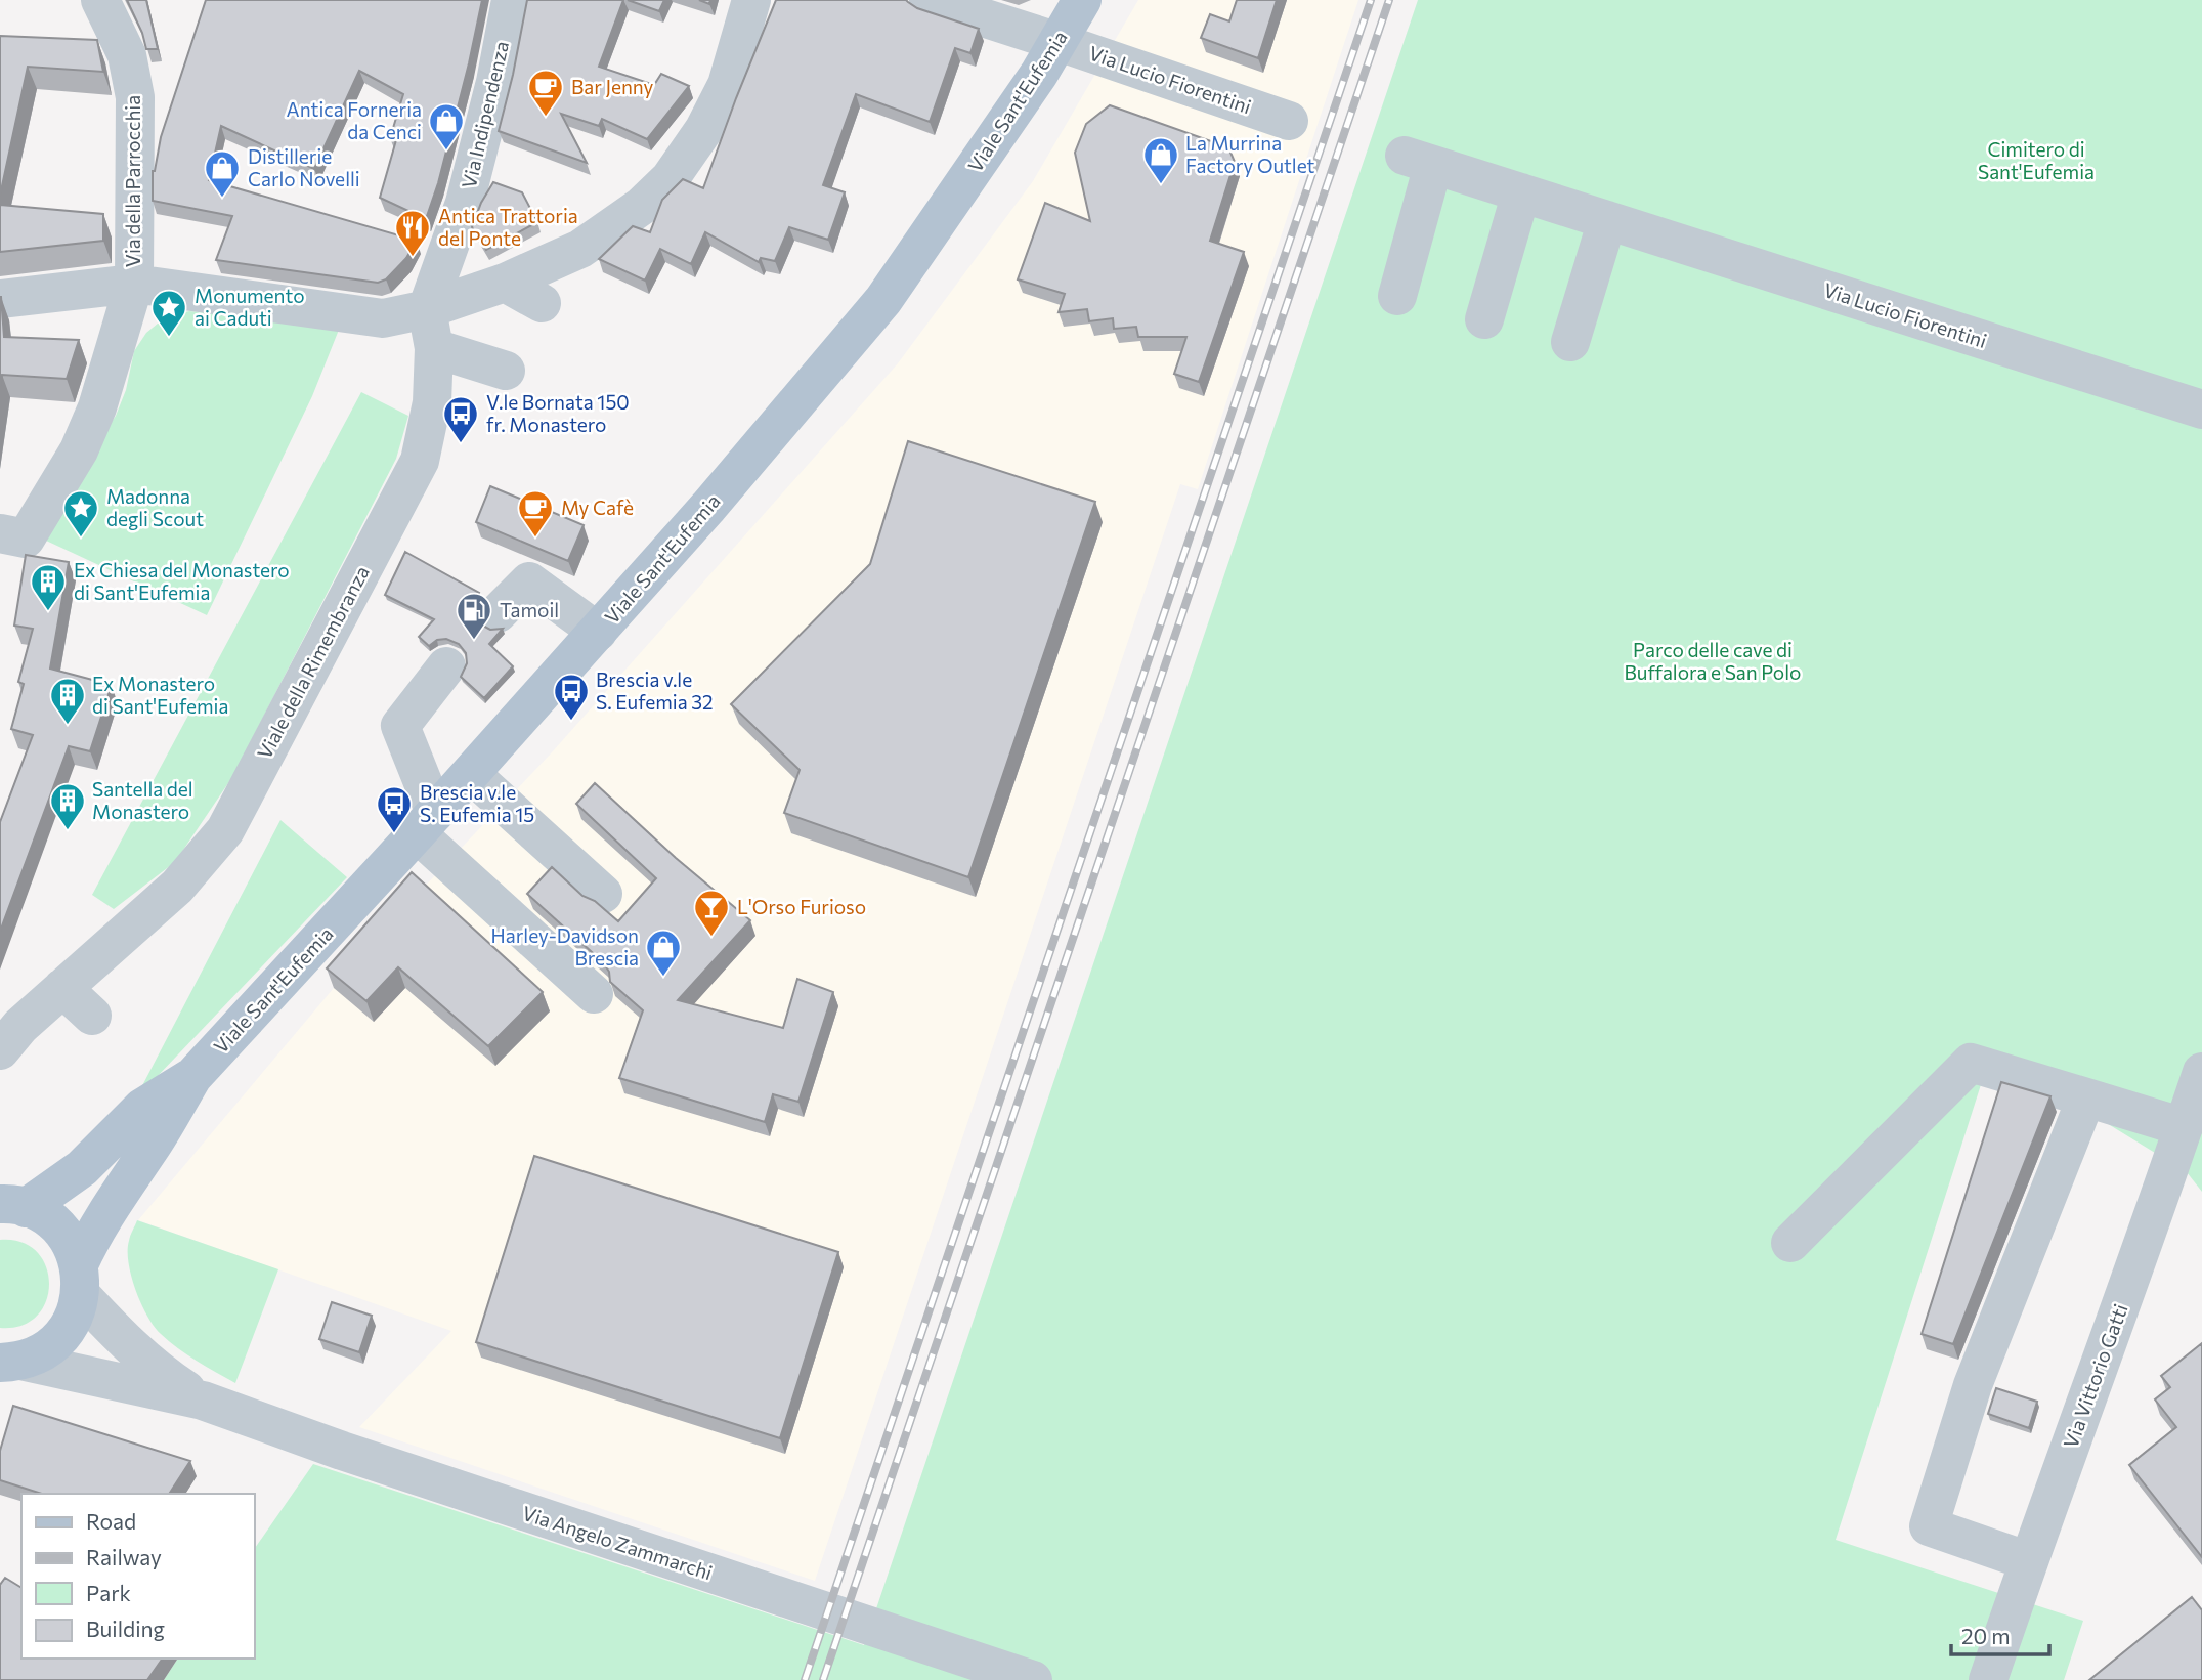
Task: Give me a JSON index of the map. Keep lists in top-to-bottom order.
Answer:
{
  "streets": {
    "main road": ["Viale Sant'Eufemia"],
    "street": [
      "Via Lucio Fiorentini",
      "Via Indipendenza",
      "Via della Parrocchia",
      "Viale della Rimembranza",
      "Via Vittorio Gatti",
      "Via Angelo Zammarchi"
    ]
  },
  "crossings": [
    ["Via Lucio Fiorentini", "Viale Sant'Eufemia"],
    ["Viale Sant'Eufemia", "Via Angelo Zammarchi"],
    ["Via Indipendenza", "Via della Parrocchia"],
    ["Via Indipendenza", "Viale della Rimembranza"],
    ["Via della Parrocchia", "Viale della Rimembranza"]
  ],
  "parks": ["Cimitero di Sant'Eufemia", "Parco delle cave di Buffalora e San Polo"],
  "places": {
    "cafe": ["Bar Jenny", "My Cafè"],
    "shop": [
      "Antica Forneria da Cenci",
      "La Murrina Factory Outlet",
      "Distillerie Carlo Novelli",
      "Harley-Davidson Brescia"
    ],
    "restaurant": ["Antica Trattoria del Ponte"],
    "place": ["Monumento ai Caduti", "Madonna degli Scout"],
    "bus stop": ["V.le Bornata 150 fr. Monastero", "Brescia v.le S. Eufemia 32", "Brescia v.le S. Eufemia 15"],
    "building": ["Ex Chiesa del Monastero di Sant'Eufemia", "Ex Monastero di Sant'Eufemia", "Santella del Monastero"],
    "fuel station": ["Tamoil"],
    "bar": ["L'Orso Furioso"]
  },
  "legend": [
    "Road",
    "Railway",
    "Park",
    "Building"
  ],
  "scale_bar": "20 m"
}
